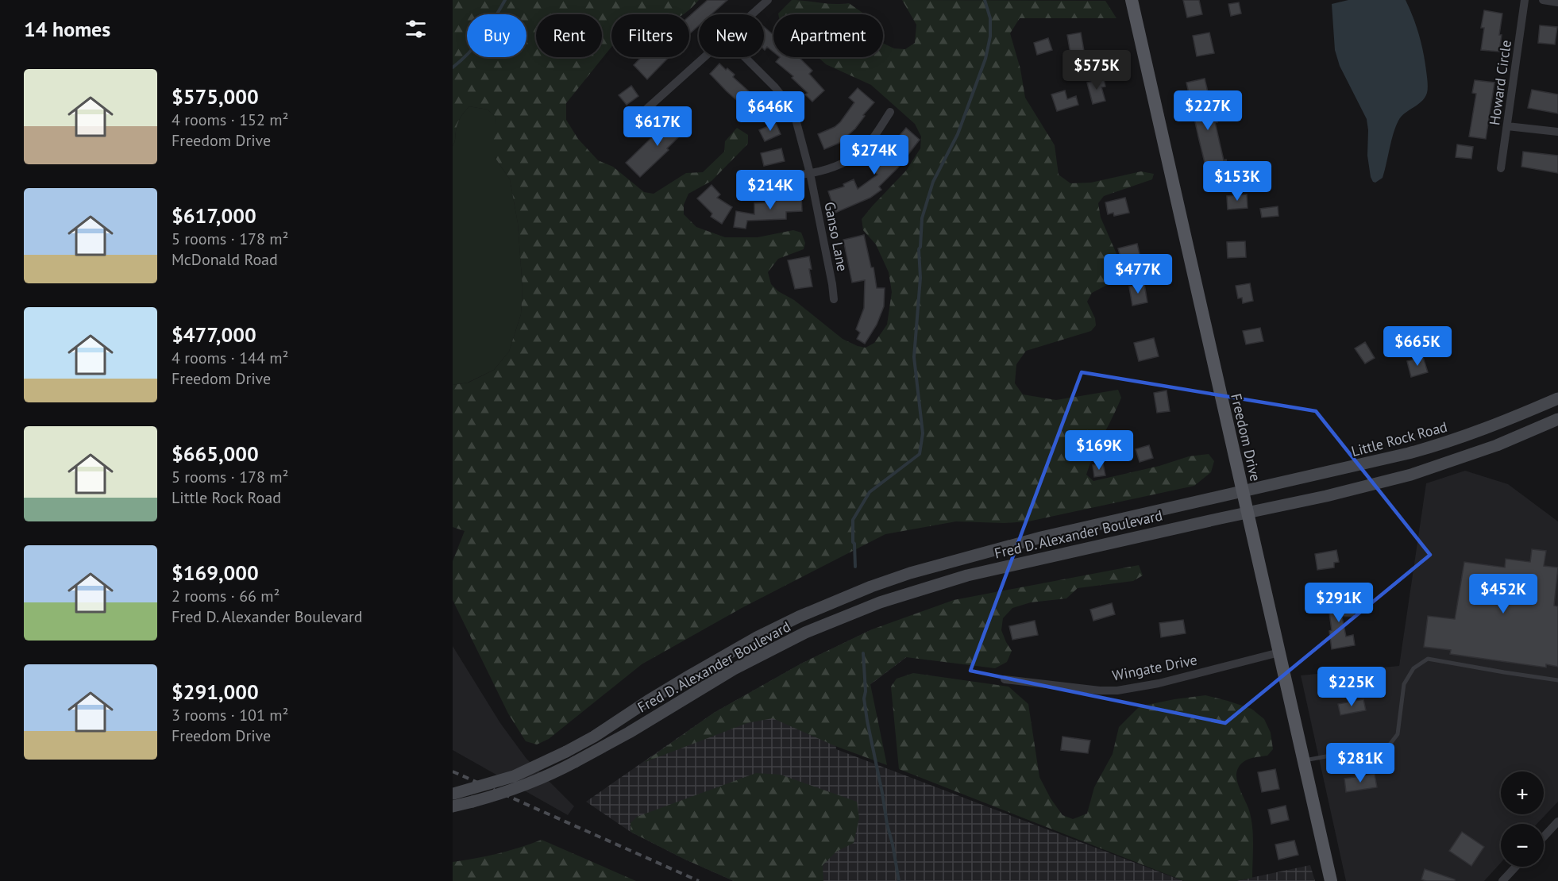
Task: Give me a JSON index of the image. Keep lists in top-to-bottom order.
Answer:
{
  "streets": {
    "main road": ["Freedom Drive", "Little Rock Road", "Fred D. Alexander Boulevard"],
    "street": ["Howard Circle", "Ganso Lane", "Wingate Drive"]
  },
  "crossings": [
    ["Freedom Drive", "Little Rock Road"],
    ["Freedom Drive", "Fred D. Alexander Boulevard"],
    ["Freedom Drive", "Wingate Drive"],
    ["Little Rock Road", "Fred D. Alexander Boulevard"]
  ],
  "page": {
    "heading": "14 homes",
    "chip": [
      "Buy",
      "Rent",
      "Filters",
      "New",
      "Apartment"
    ],
    "price": [
      "$575K",
      "$227K",
      "$646K",
      "$617K",
      "$274K",
      "$153K",
      "$214K",
      "$477K",
      "$665K",
      "$169K",
      "$452K",
      "$291K",
      "$225K",
      "$281K"
    ],
    "list": [
      {
        "name": "$575,000",
        "note": "4 rooms · 152 m² · Freedom Drive"
      },
      {
        "name": "$617,000",
        "note": "5 rooms · 178 m² · McDonald Road"
      },
      {
        "name": "$477,000",
        "note": "4 rooms · 144 m² · Freedom Drive"
      },
      {
        "name": "$665,000",
        "note": "5 rooms · 178 m² · Little Rock Road"
      },
      {
        "name": "$169,000",
        "note": "2 rooms · 66 m² · Fred D. Alexander Boulevard"
      },
      {
        "name": "$291,000",
        "note": "3 rooms · 101 m² · Freedom Drive"
      }
    ],
    "map_buttons": ["+", "−"]
  }
}
